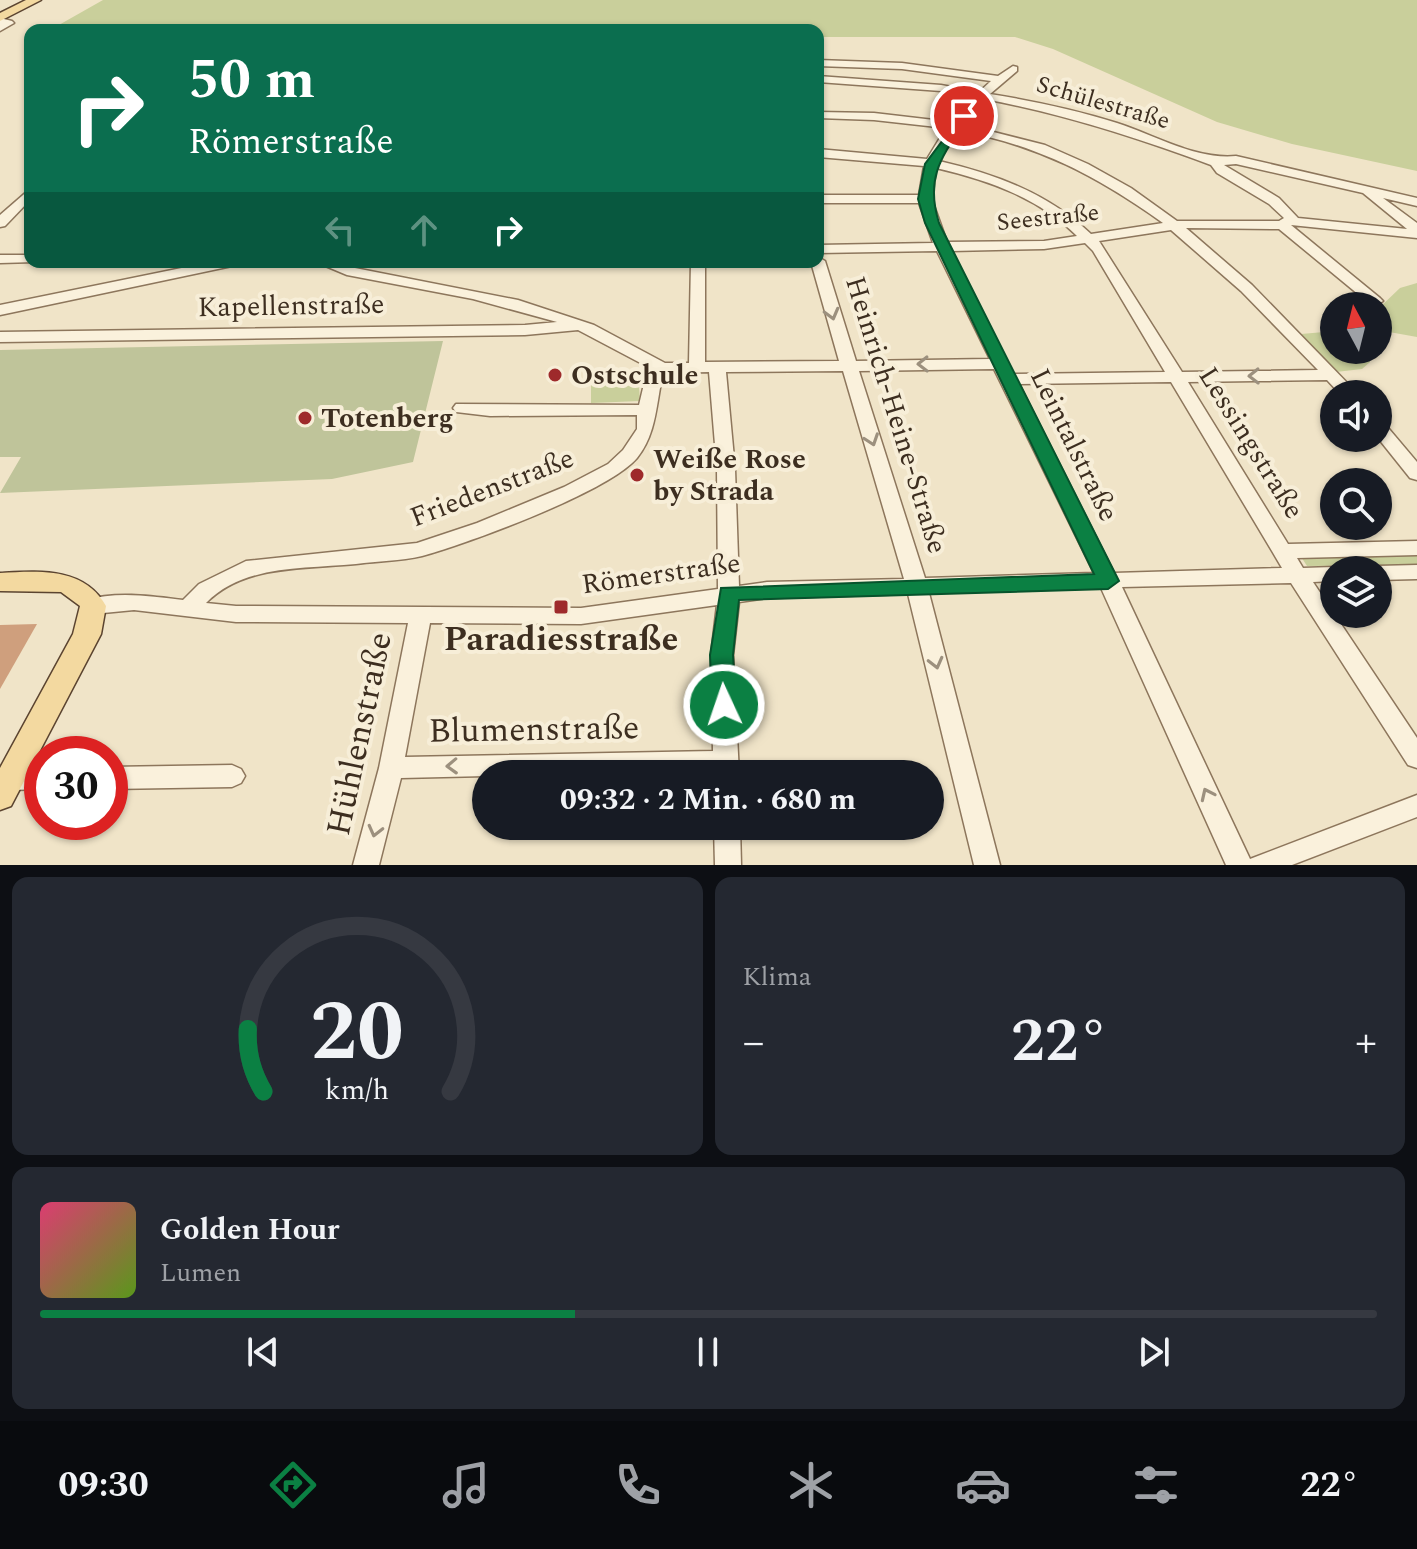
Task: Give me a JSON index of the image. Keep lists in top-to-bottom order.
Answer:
{
  "streets": {
    "street": [
      "Schülestraße",
      "Seestraße",
      "Kapellenstraße",
      "Heinrich-Heine-Straße",
      "Lessingstraße",
      "Leintalstraße",
      "Friedenstraße",
      "Römerstraße",
      "Blumenstraße",
      "Hühlenstraße"
    ]
  },
  "crossings": [
    ["Schülestraße", "Seestraße"],
    ["Schülestraße", "Leintalstraße"],
    ["Seestraße", "Lessingstraße"],
    ["Seestraße", "Leintalstraße"],
    ["Heinrich-Heine-Straße", "Römerstraße"],
    ["Lessingstraße", "Leintalstraße"],
    ["Lessingstraße", "Römerstraße"],
    ["Leintalstraße", "Römerstraße"],
    ["Friedenstraße", "Römerstraße"],
    ["Römerstraße", "Hühlenstraße"],
    ["Blumenstraße", "Hühlenstraße"]
  ],
  "one_way": ["Blumenstraße", "Hühlenstraße"],
  "places": {
    "other": ["Ostschule", "Totenberg", "Weiße Rose by Strada"],
    "transit": ["Paradiesstraße"]
  },
  "north": "top",
  "page": {
    "turn": ["50 m", "Römerstraße"],
    "limit": "30",
    "trip": "09:32 · 2 Min. · 680 m",
    "tile": "Klima",
    "heat": ["−", "22°", "+"],
    "song": ["Golden Hour", "Lumen"],
    "tabs": ["09:30", "22°"],
    "gauge": ["20", "km/h"]
  }
}
